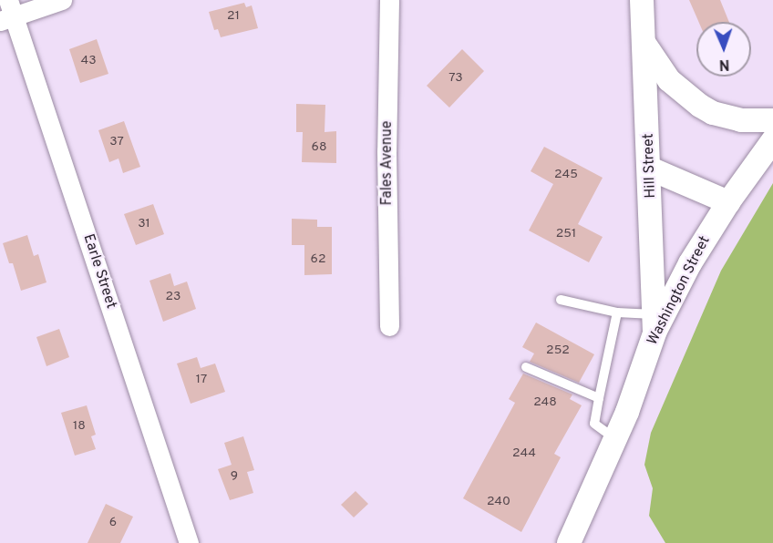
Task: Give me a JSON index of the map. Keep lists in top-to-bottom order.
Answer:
{
  "streets": {
    "street": [
      "Fales Avenue",
      "Hill Street",
      "Earle Street",
      "Washington Street"
    ]
  },
  "crossings": [
    ["Hill Street", "Washington Street"]
  ],
  "house_numbers": [
    "21",
    "43",
    "73",
    "37",
    "68",
    "245",
    "31",
    "251",
    "62",
    "23",
    "252",
    "17",
    "248",
    "18",
    "244",
    "9",
    "240",
    "6"
  ],
  "north": "bottom"
}
